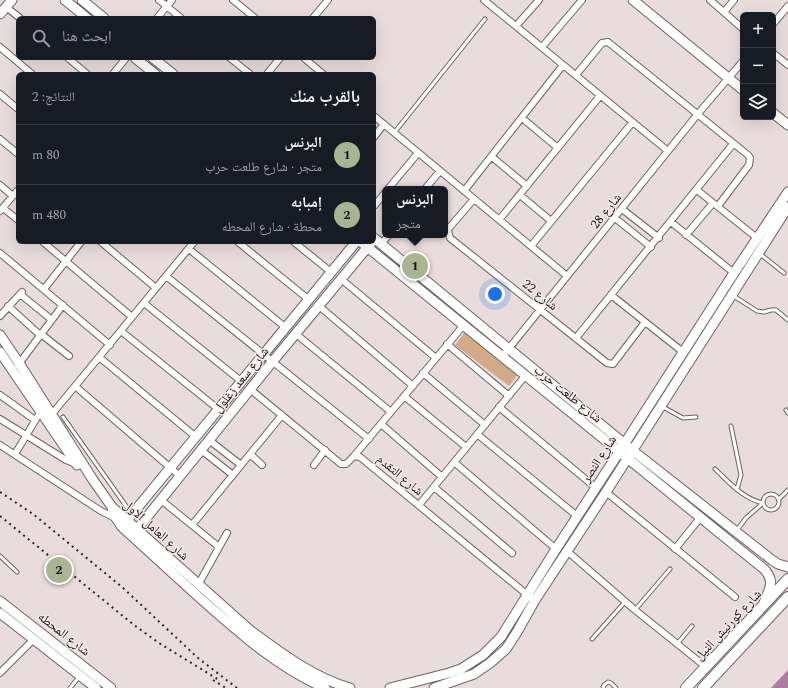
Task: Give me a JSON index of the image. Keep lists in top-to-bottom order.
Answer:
{
  "streets": {
    "main road": ["شارع كورنيش النيل"],
    "street": [
      "شارع 28",
      "شارع 22",
      "شارع سعد زغلول",
      "شارع طلعت حرب",
      "شارع النصر",
      "شارع التقدم",
      "شارع العامل الاول",
      "شارع المحطه"
    ]
  },
  "crossings": [
    ["شارع 28", "شارع 22"],
    ["شارع 28", "شارع طلعت حرب"],
    ["شارع سعد زغلول", "شارع طلعت حرب"],
    ["شارع سعد زغلول", "شارع العامل الاول"],
    ["شارع طلعت حرب", "شارع النصر"],
    ["شارع طلعت حرب", "شارع كورنيش النيل"],
    ["شارع النصر", "شارع التقدم"]
  ],
  "page": {
    "map_buttons": ["+", "−"],
    "search": "ابحث هنا",
    "heading": ["بالقرب منك", "النتائج: 2"],
    "list": [
      {
        "mark": "1",
        "name": "البرنس",
        "note": "متجر · شارع طلعت حرب",
        "value": "80 m"
      },
      {
        "mark": "2",
        "name": "إمبابه",
        "note": "محطة · شارع المحطه",
        "value": "480 m"
      }
    ],
    "popup": ["البرنس", "متجر"],
    "pins": ["1", "2"]
  }
}
